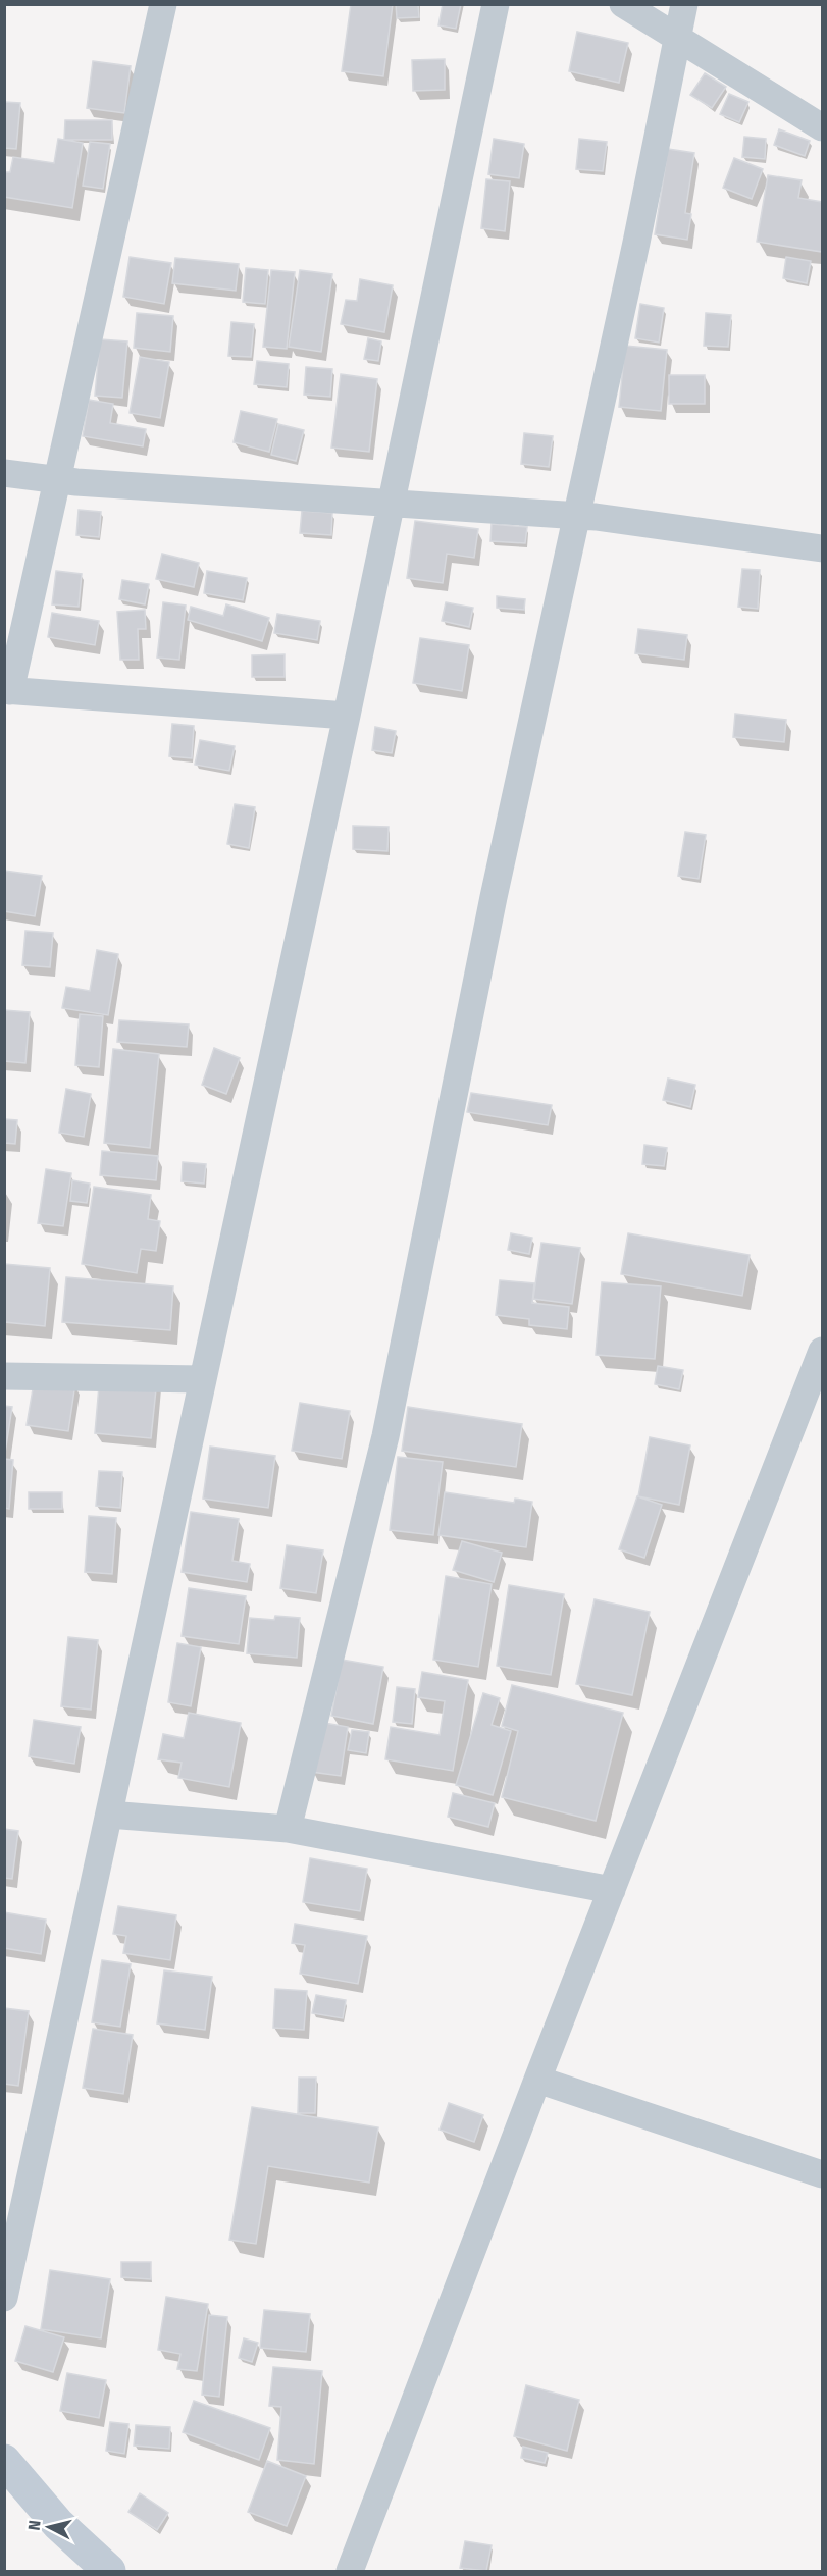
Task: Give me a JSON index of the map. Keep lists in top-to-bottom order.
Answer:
{
  "north": "left"
}
